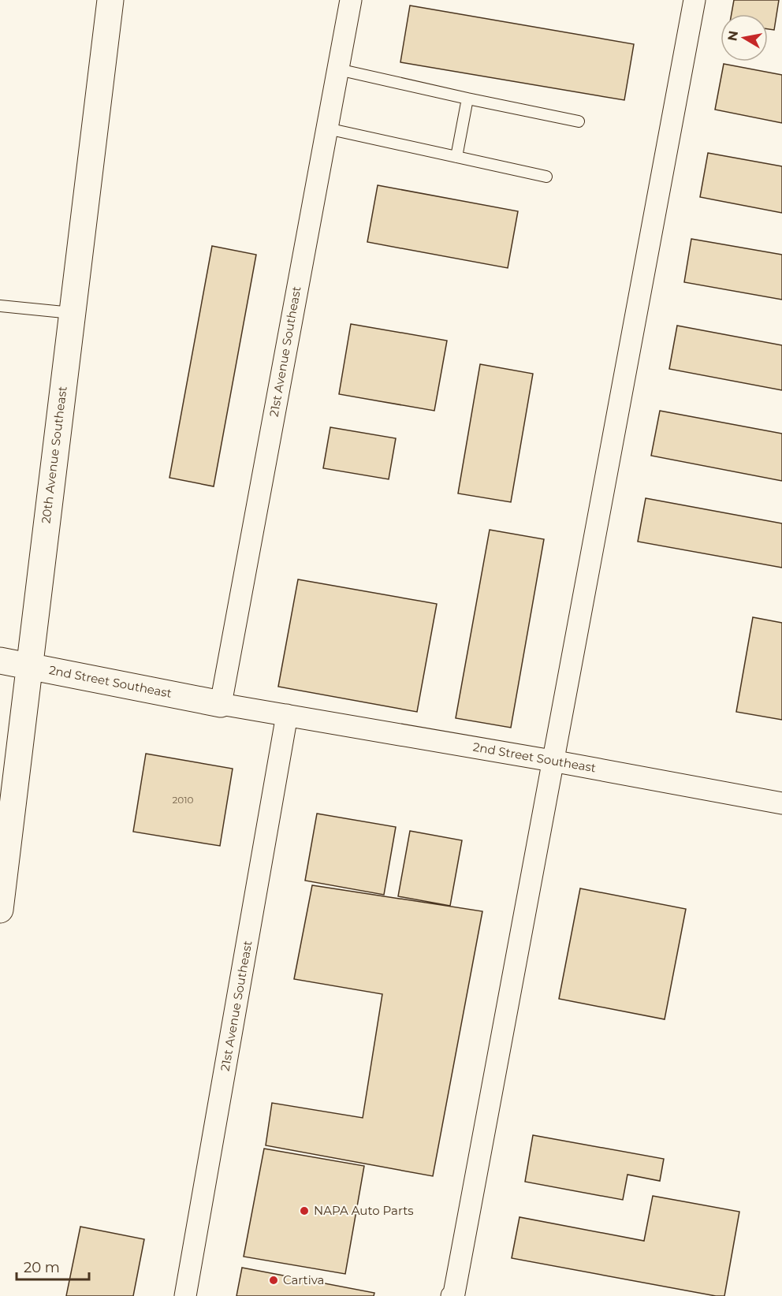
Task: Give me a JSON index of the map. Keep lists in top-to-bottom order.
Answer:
{
  "streets": {
    "street": ["21st Avenue Southeast", "20th Avenue Southeast", "2nd Street Southeast"]
  },
  "crossings": [
    ["21st Avenue Southeast", "2nd Street Southeast"],
    ["20th Avenue Southeast", "2nd Street Southeast"]
  ],
  "places": ["NAPA Auto Parts", "Cartiva"],
  "house_numbers": ["2010"],
  "scale_bar": "20 m",
  "north": "left"
}
